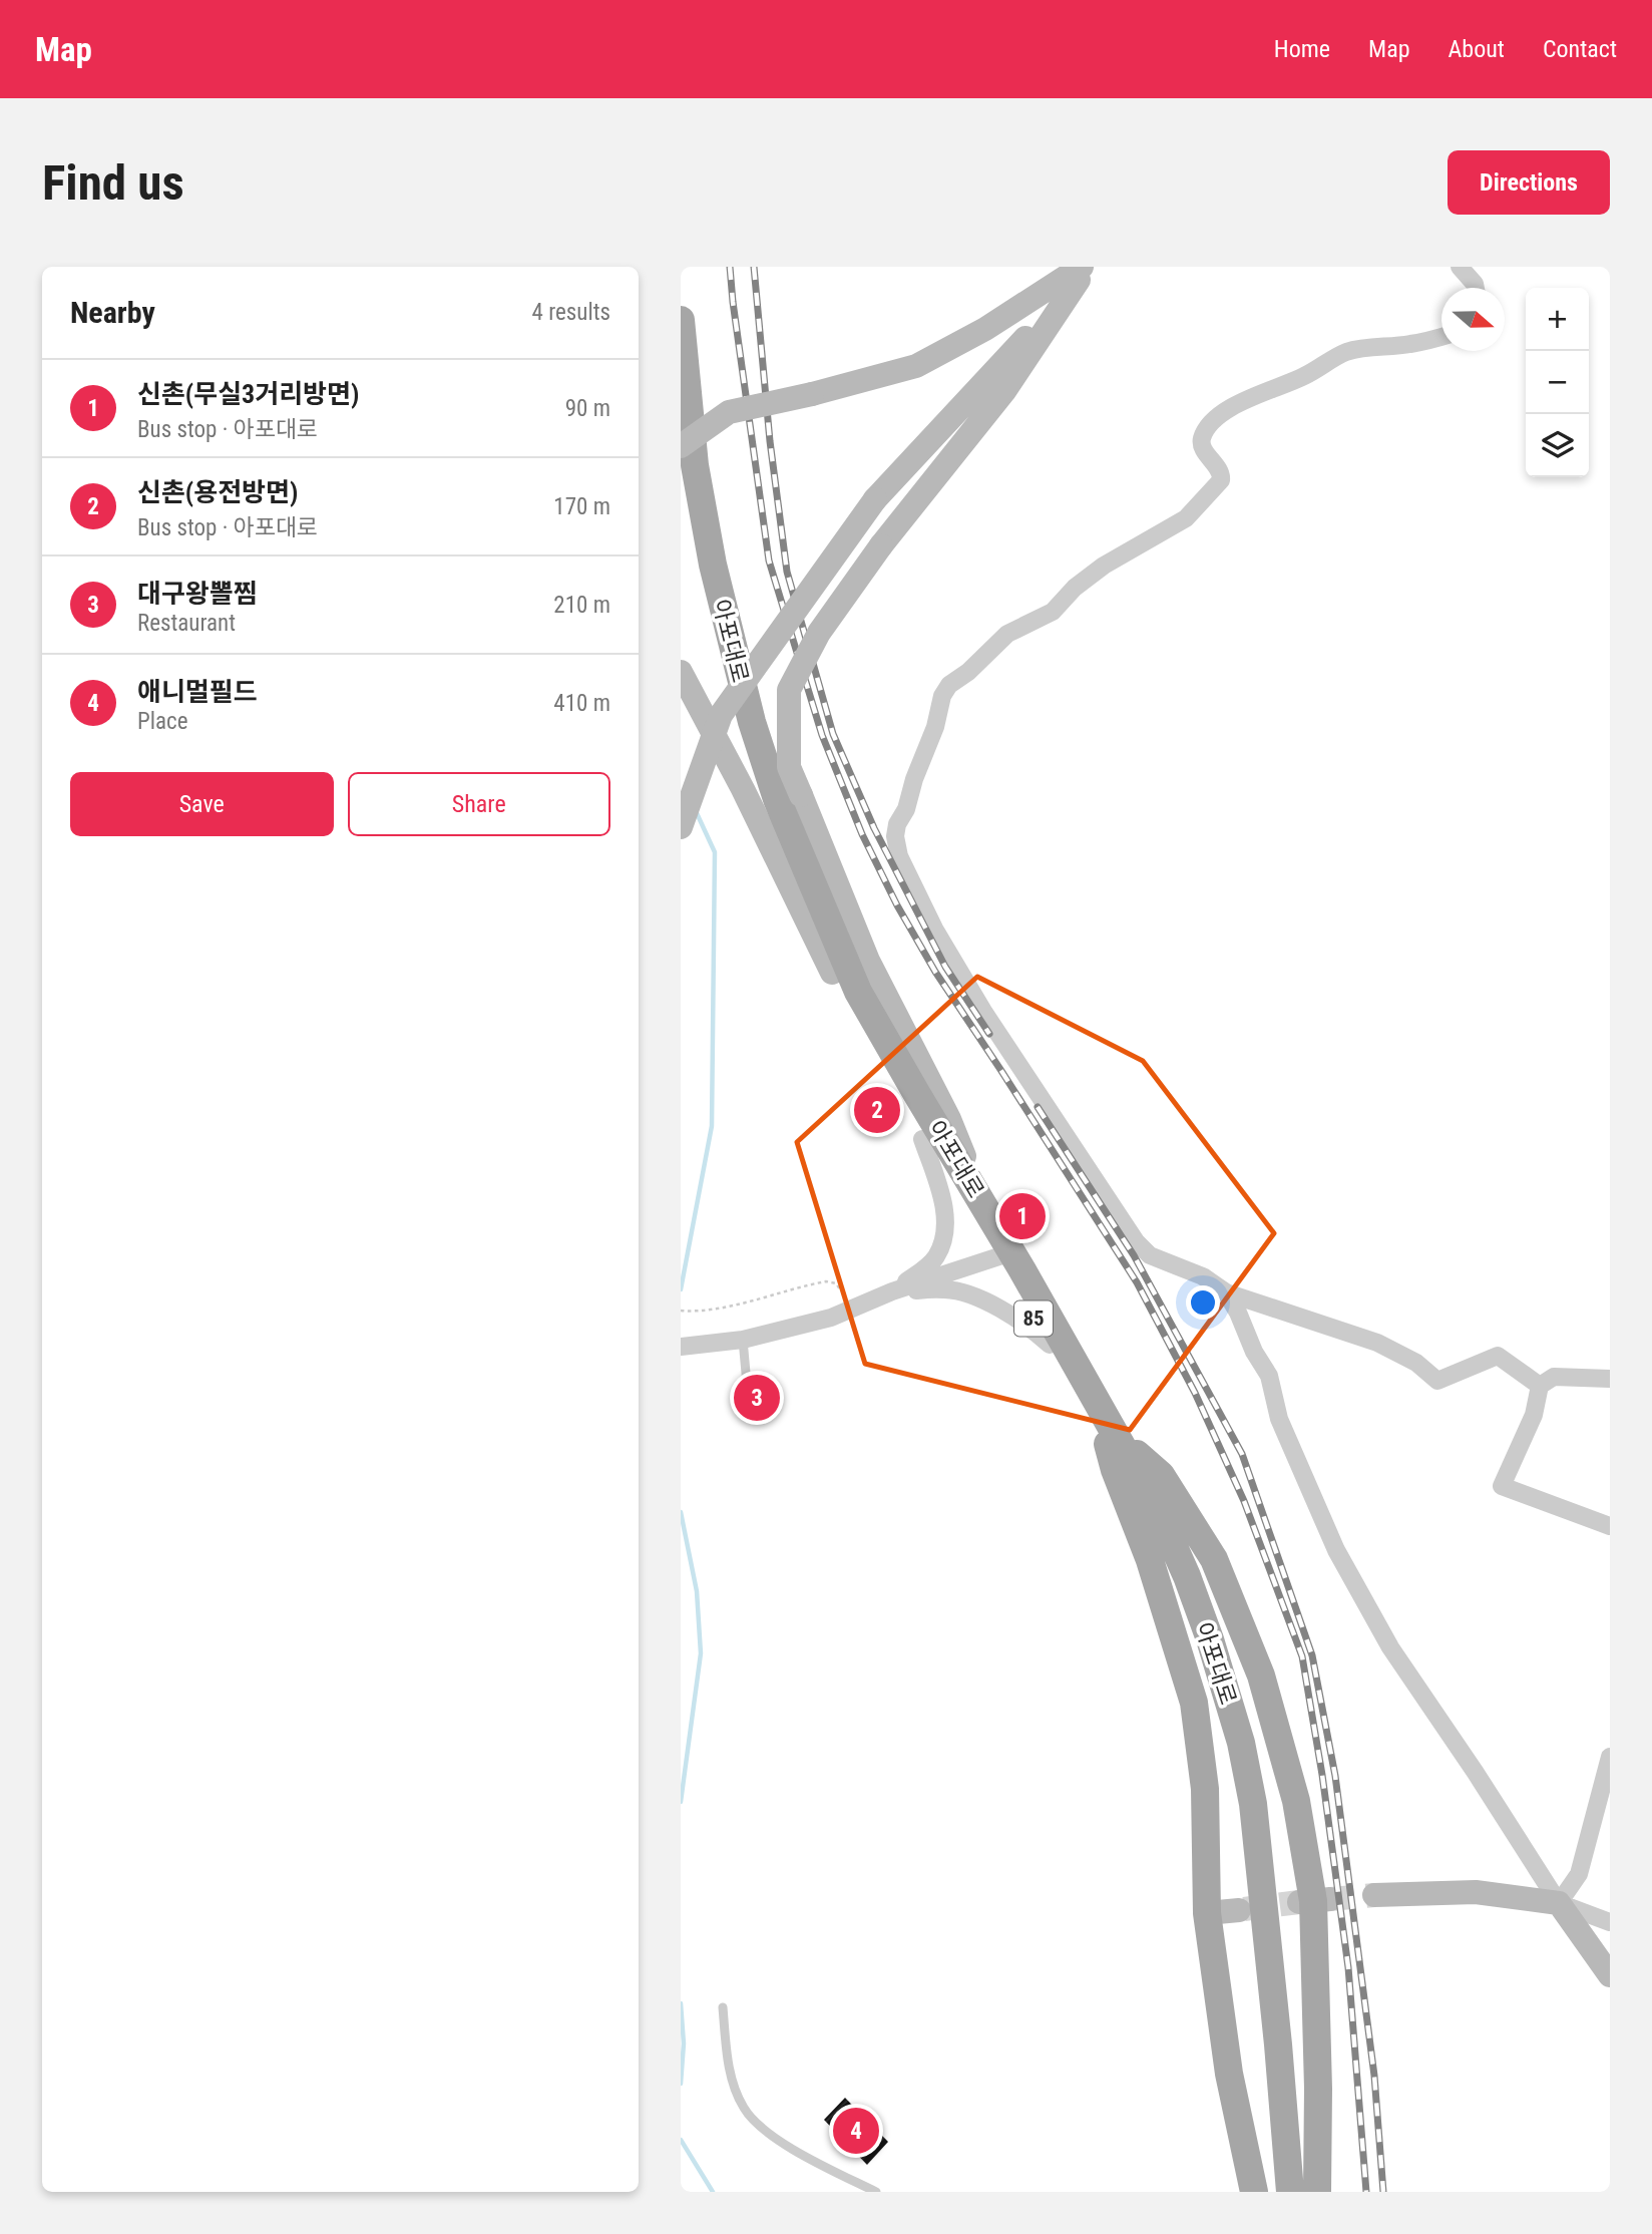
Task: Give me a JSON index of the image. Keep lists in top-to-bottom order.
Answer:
{
  "streets": {
    "main road": ["아포대로", "85"]
  },
  "north": "right",
  "page": {
    "header": "Map",
    "nav": [
      "Home",
      "Map",
      "About",
      "Contact"
    ],
    "buttons": [
      "Directions",
      ["Save", "Share"]
    ],
    "title": "Find us",
    "heading": ["Nearby", "4 results"],
    "map_buttons": ["+", "−"],
    "list": [
      {
        "mark": "1",
        "name": "신촌(무실3거리방면)",
        "note": "Bus stop · 아포대로",
        "value": "90 m"
      },
      {
        "mark": "2",
        "name": "신촌(용전방면)",
        "note": "Bus stop · 아포대로",
        "value": "170 m"
      },
      {
        "mark": "3",
        "name": "대구왕뽈찜",
        "note": "Restaurant",
        "value": "210 m"
      },
      {
        "mark": "4",
        "name": "애니멀필드",
        "note": "Place",
        "value": "410 m"
      }
    ],
    "pins": [
      "2",
      "1",
      "3",
      "4"
    ]
  }
}
